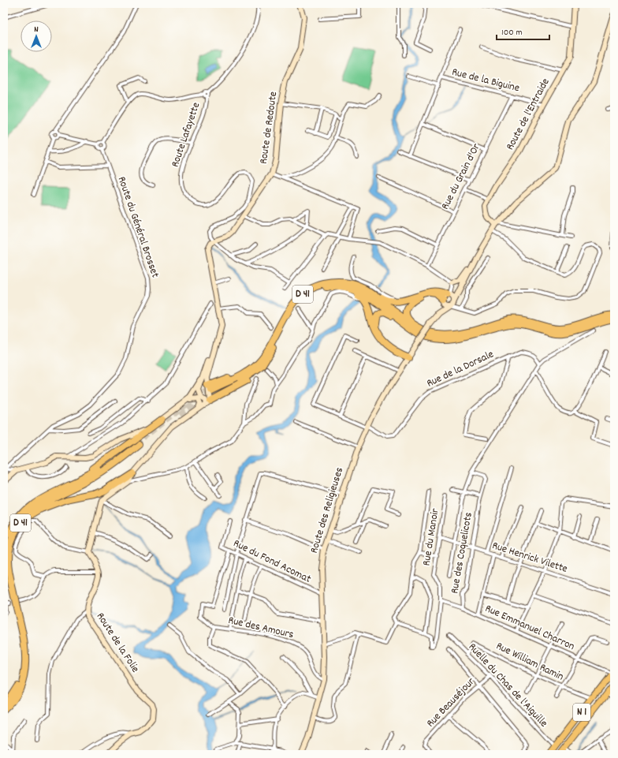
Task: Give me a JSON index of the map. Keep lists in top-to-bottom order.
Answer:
{
  "streets": {
    "highway": ["D 41"],
    "main road": [
      "Route de l'Entraide",
      "Route de Redoute",
      "Route des Religieuses",
      "Route de la Folie",
      "N 1"
    ],
    "street": [
      "Rue de la Biguine",
      "Route Lafayette",
      "Rue du Grain d'Or",
      "Route du Général Brosset",
      "Rue de la Dorsale",
      "Rue du Manoir",
      "Rue des Coquelicots",
      "Rue Henrick Vilette",
      "Rue du Fond Acomat",
      "Rue des Amours",
      "Rue Emmanuel Charron",
      "Rue William Ramin",
      "Ruelle du Chas de l'Aiguille",
      "Rue Beauséjour"
    ]
  },
  "crossings": [
    ["Rue de la Biguine", "Route de l'Entraide"],
    ["Rue de la Biguine", "Rue du Grain d'Or"],
    ["Route de l'Entraide", "Route des Religieuses"],
    ["Route de Redoute", "Route Lafayette"],
    ["Rue de la Dorsale", "Route des Religieuses"],
    ["Route des Religieuses", "Rue du Fond Acomat"],
    ["Route des Religieuses", "Rue des Amours"],
    ["Rue du Manoir", "Rue Henrick Vilette"],
    ["Rue du Manoir", "Rue Emmanuel Charron"],
    ["Rue des Coquelicots", "Rue Henrick Vilette"],
    ["Rue des Coquelicots", "Rue Emmanuel Charron"],
    ["Rue du Fond Acomat", "Rue des Amours"],
    ["Rue Emmanuel Charron", "N 1"],
    ["Rue William Ramin", "Ruelle du Chas de l'Aiguille"],
    ["Rue William Ramin", "N 1"],
    ["Ruelle du Chas de l'Aiguille", "Rue Beauséjour"],
    ["Ruelle du Chas de l'Aiguille", "N 1"]
  ],
  "scale_bar": "100 m",
  "north": "top"
}
